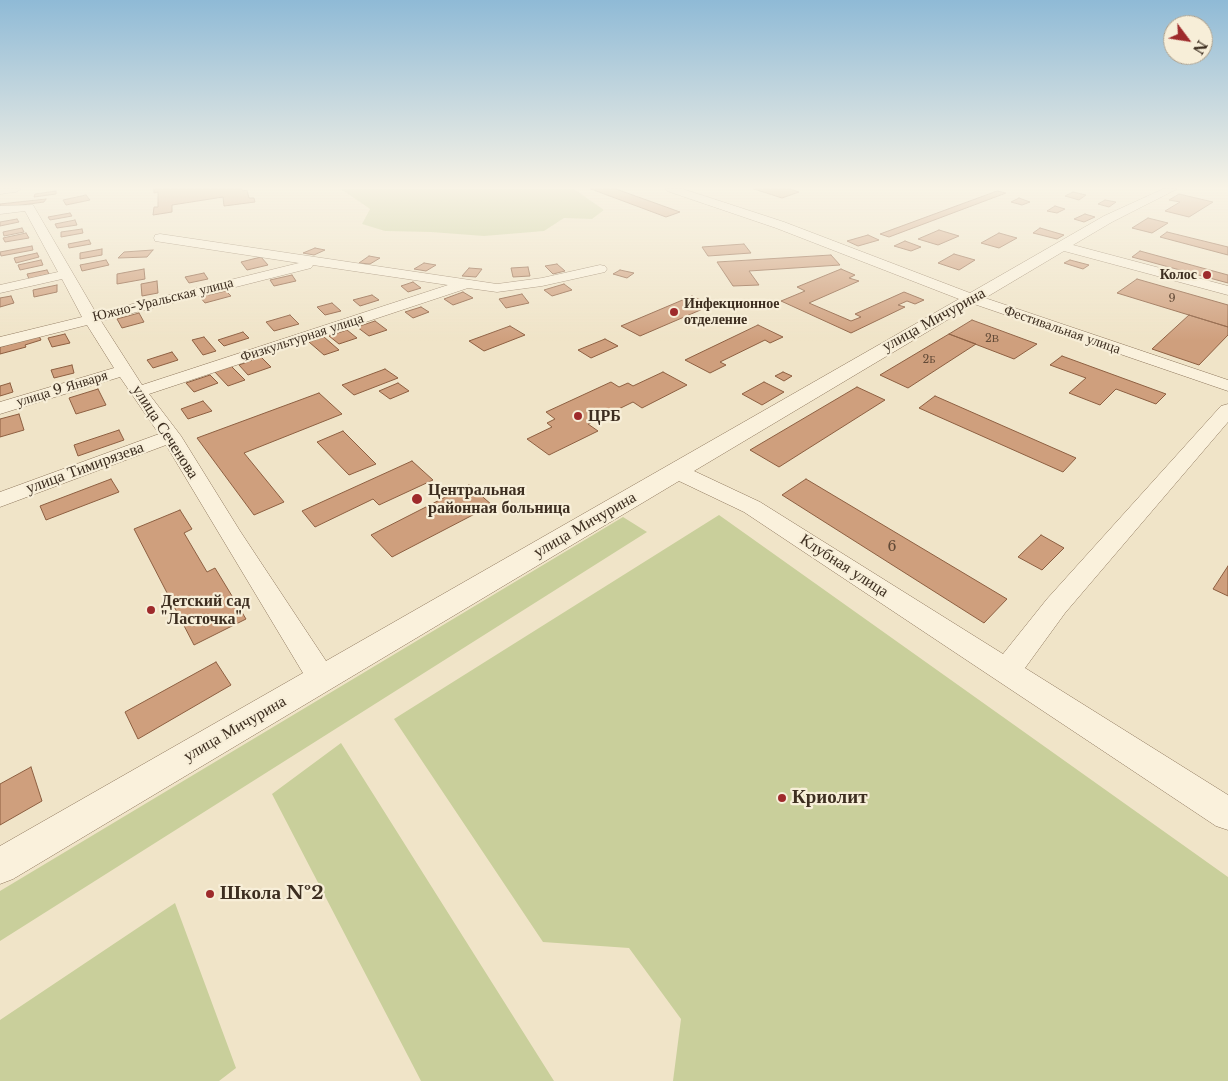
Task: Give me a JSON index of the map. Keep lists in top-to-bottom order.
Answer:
{
  "streets": {
    "street": [
      "Южно-Уральская улица",
      "улица Мичурина",
      "Фестивальная улица",
      "Физкультурная улица",
      "улица 9 Января",
      "улица Сеченова",
      "улица Тимирязева",
      "Клубная улица"
    ]
  },
  "crossings": [
    ["Южно-Уральская улица", "Физкультурная улица"],
    ["Южно-Уральская улица", "улица Сеченова"],
    ["улица Мичурина", "Фестивальная улица"],
    ["улица Мичурина", "улица Сеченова"],
    ["улица Мичурина", "Клубная улица"],
    ["Физкультурная улица", "улица Сеченова"],
    ["улица 9 Января", "улица Сеченова"],
    ["улица Сеченова", "улица Тимирязева"]
  ],
  "places": [
    "Колос",
    "Инфекционное отделение",
    "ЦРБ",
    "Центральная районная больница",
    "Детский сад \"Ласточка\"",
    "Криолит",
    "Школа №2"
  ],
  "house_numbers": [
    "9",
    "2В",
    "2Б",
    "6"
  ],
  "north": "bottom right"
}
